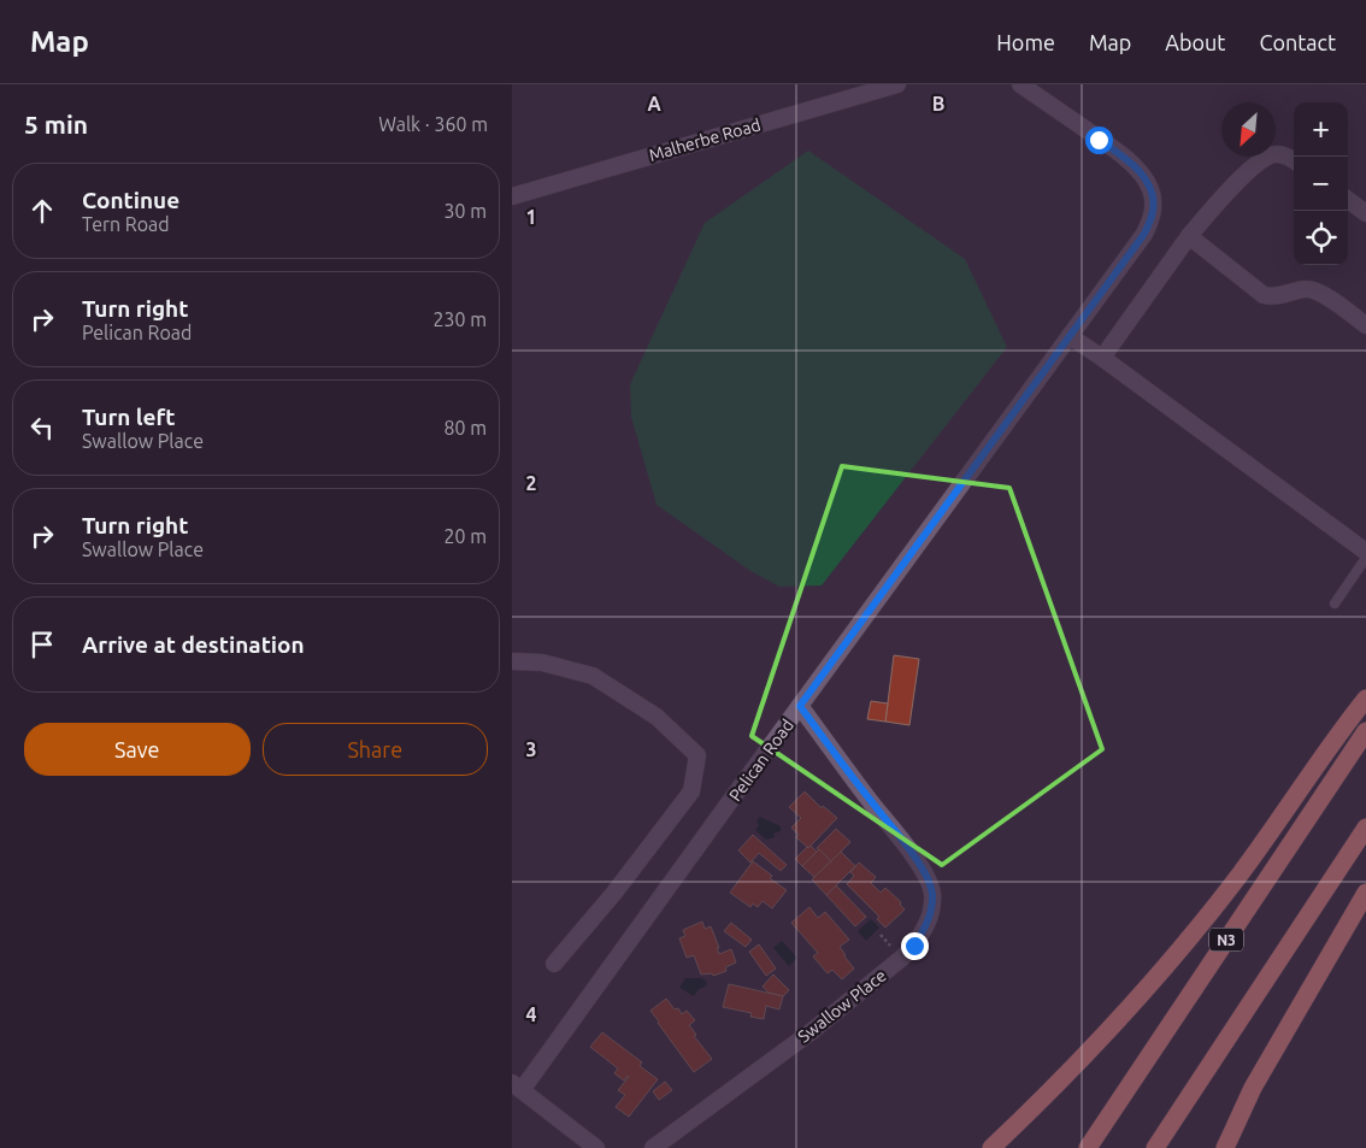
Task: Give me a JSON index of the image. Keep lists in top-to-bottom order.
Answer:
{
  "streets": {
    "highway": ["N3"],
    "street": ["Malherbe Road", "Pelican Road", "Swallow Place"]
  },
  "crossings": [
    ["Pelican Road", "Swallow Place"]
  ],
  "north": "bottom left",
  "page": {
    "header": "Map",
    "nav": [
      "Home",
      "Map",
      "About",
      "Contact"
    ],
    "heading": ["5 min", "Walk · 360 m"],
    "map_buttons": ["+", "−"],
    "list": [
      ["Continue", "Tern Road", "30 m"],
      ["Turn right", "Pelican Road", "230 m"],
      ["Turn left", "Swallow Place", "80 m"],
      ["Turn right", "Swallow Place", "20 m"],
      "Arrive at destination"
    ],
    "buttons": ["Save", "Share"]
  },
  "grid": {
    "columns": ["A", "B"],
    "rows": [
      "1",
      "2",
      "3",
      "4"
    ]
  }
}
